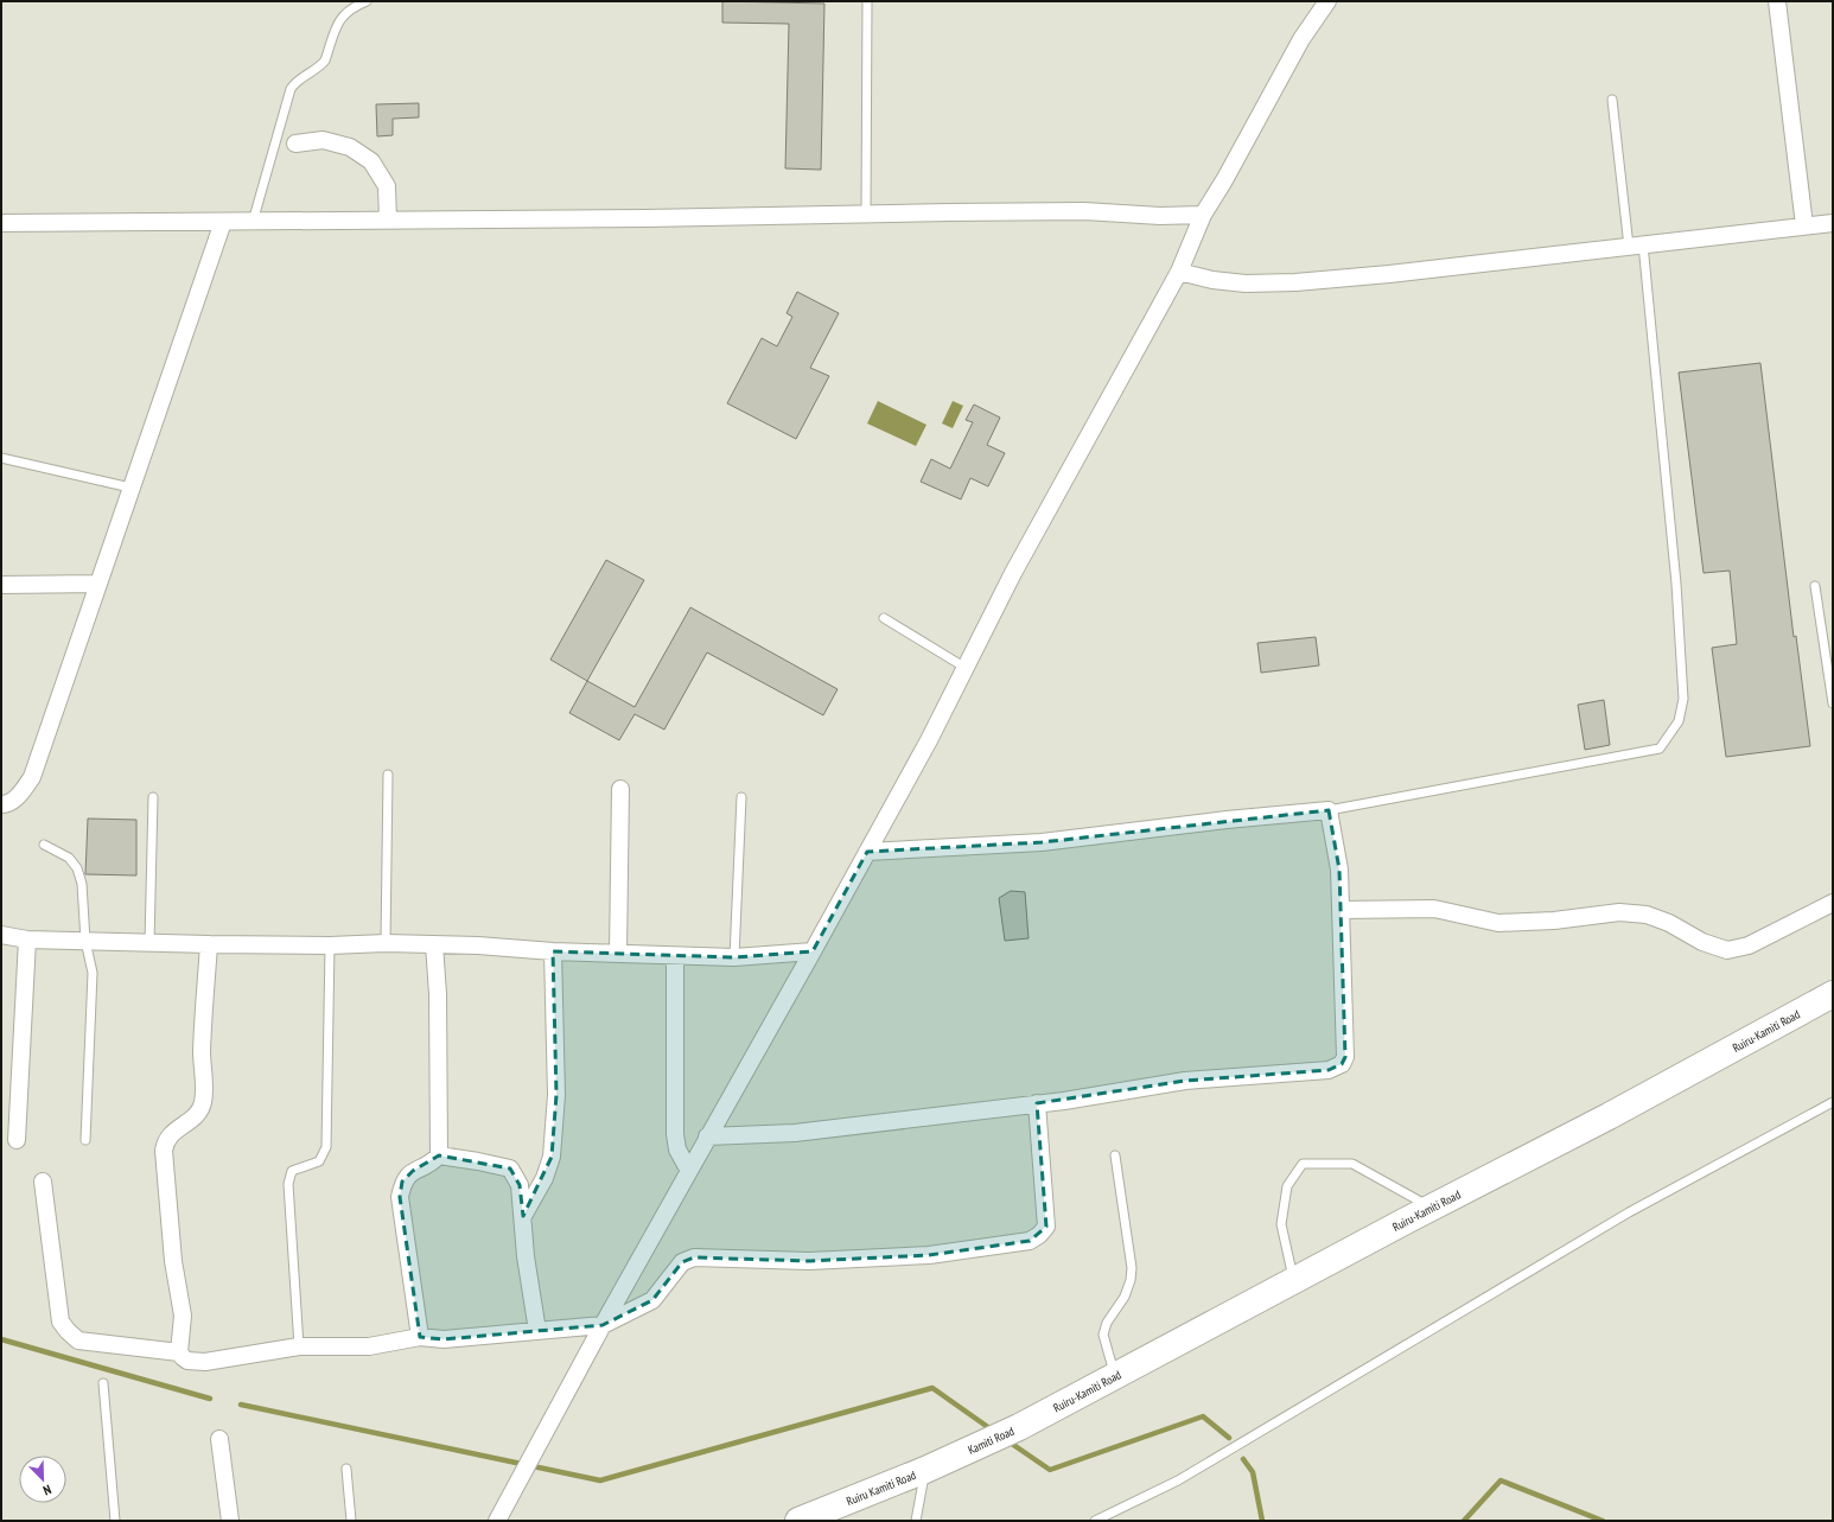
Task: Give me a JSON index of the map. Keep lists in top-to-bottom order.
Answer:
{
  "streets": {
    "main road": ["Ruiru-Kamiti Road", "Kamiti Road", "Ruiru Kamiti Road"]
  },
  "crossings": [
    ["Ruiru-Kamiti Road", "Kamiti Road"],
    ["Kamiti Road", "Ruiru Kamiti Road"]
  ],
  "north": "bottom right"
}
